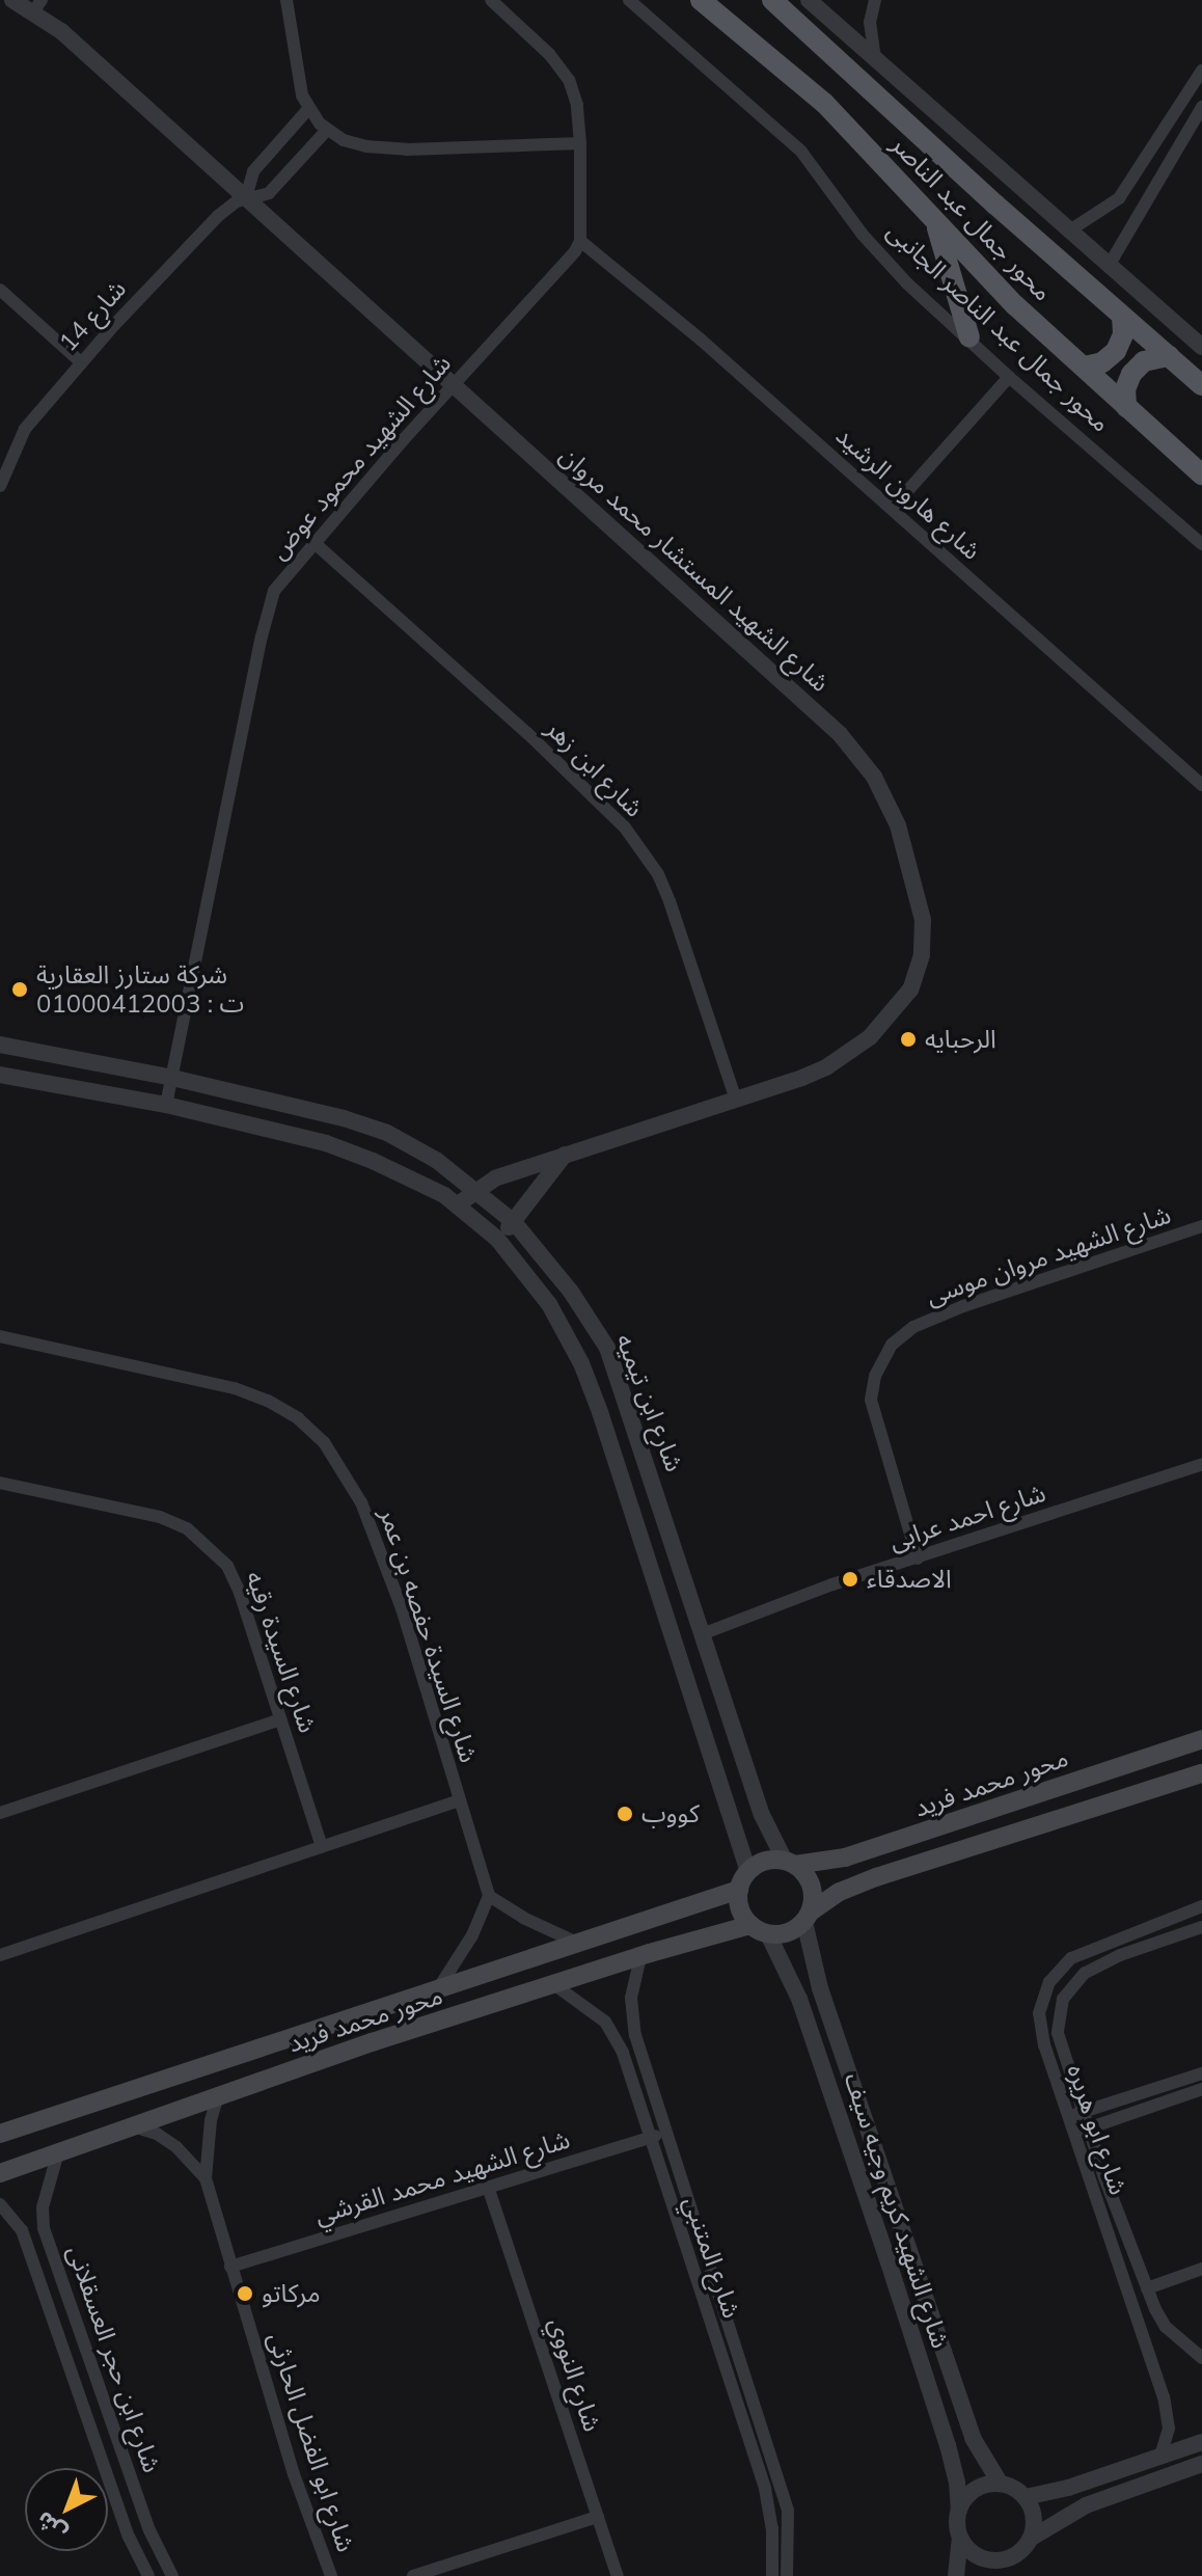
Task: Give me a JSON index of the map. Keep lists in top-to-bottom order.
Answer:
{
  "streets": {
    "main road": ["محور جمال عبد الناصر", "محور محمد فريد"],
    "street": [
      "شارع 14",
      "محور جمال عبد الناصر الجانبى",
      "شارع الشهيد محمود عوض",
      "شارع هارون الرشيد",
      "شارع الشهيد المستشار محمد مروان",
      "شارع ابن زهر",
      "شارع الشهيد مروان موسى",
      "شارع ابن تيميه",
      "شارع احمد عرابى",
      "شارع السيدة حفصه بن عمر",
      "شارع السيدة رقيه",
      "شارع ابو هريره",
      "شارع الشهيد محمد القرشي",
      "شارع الشهيد كريم وجيه سيف",
      "شارع المتنبي",
      "شارع ابن حجر العسقلانى",
      "شارع النووي",
      "شارع ابو الفضل الحارثى"
    ]
  },
  "crossings": [
    ["شارع 14", "شارع الشهيد المستشار محمد مروان"],
    ["شارع الشهيد محمود عوض", "شارع هارون الرشيد"],
    ["شارع الشهيد محمود عوض", "شارع الشهيد المستشار محمد مروان"],
    ["شارع الشهيد محمود عوض", "شارع ابن زهر"],
    ["شارع الشهيد محمود عوض", "شارع ابن تيميه"],
    ["شارع الشهيد المستشار محمد مروان", "شارع ابن زهر"],
    ["شارع الشهيد المستشار محمد مروان", "شارع ابن تيميه"],
    ["شارع الشهيد مروان موسى", "شارع احمد عرابى"],
    ["شارع ابن تيميه", "شارع احمد عرابى"],
    ["شارع ابن تيميه", "محور محمد فريد"],
    ["شارع ابن تيميه", "شارع الشهيد كريم وجيه سيف"],
    ["محور محمد فريد", "شارع الشهيد كريم وجيه سيف"],
    ["محور محمد فريد", "شارع المتنبي"],
    ["محور محمد فريد", "شارع ابن حجر العسقلانى"],
    ["محور محمد فريد", "شارع ابو الفضل الحارثى"],
    ["شارع الشهيد محمد القرشي", "شارع المتنبي"],
    ["شارع الشهيد محمد القرشي", "شارع النووي"],
    ["شارع الشهيد محمد القرشي", "شارع ابو الفضل الحارثى"]
  ],
  "places": [
    "شركة ستارز العقارية ت : 01000412003",
    "الرحبايه",
    "الاصدقاء",
    "كووب",
    "مركاتو"
  ],
  "north": "bottom left"
}
